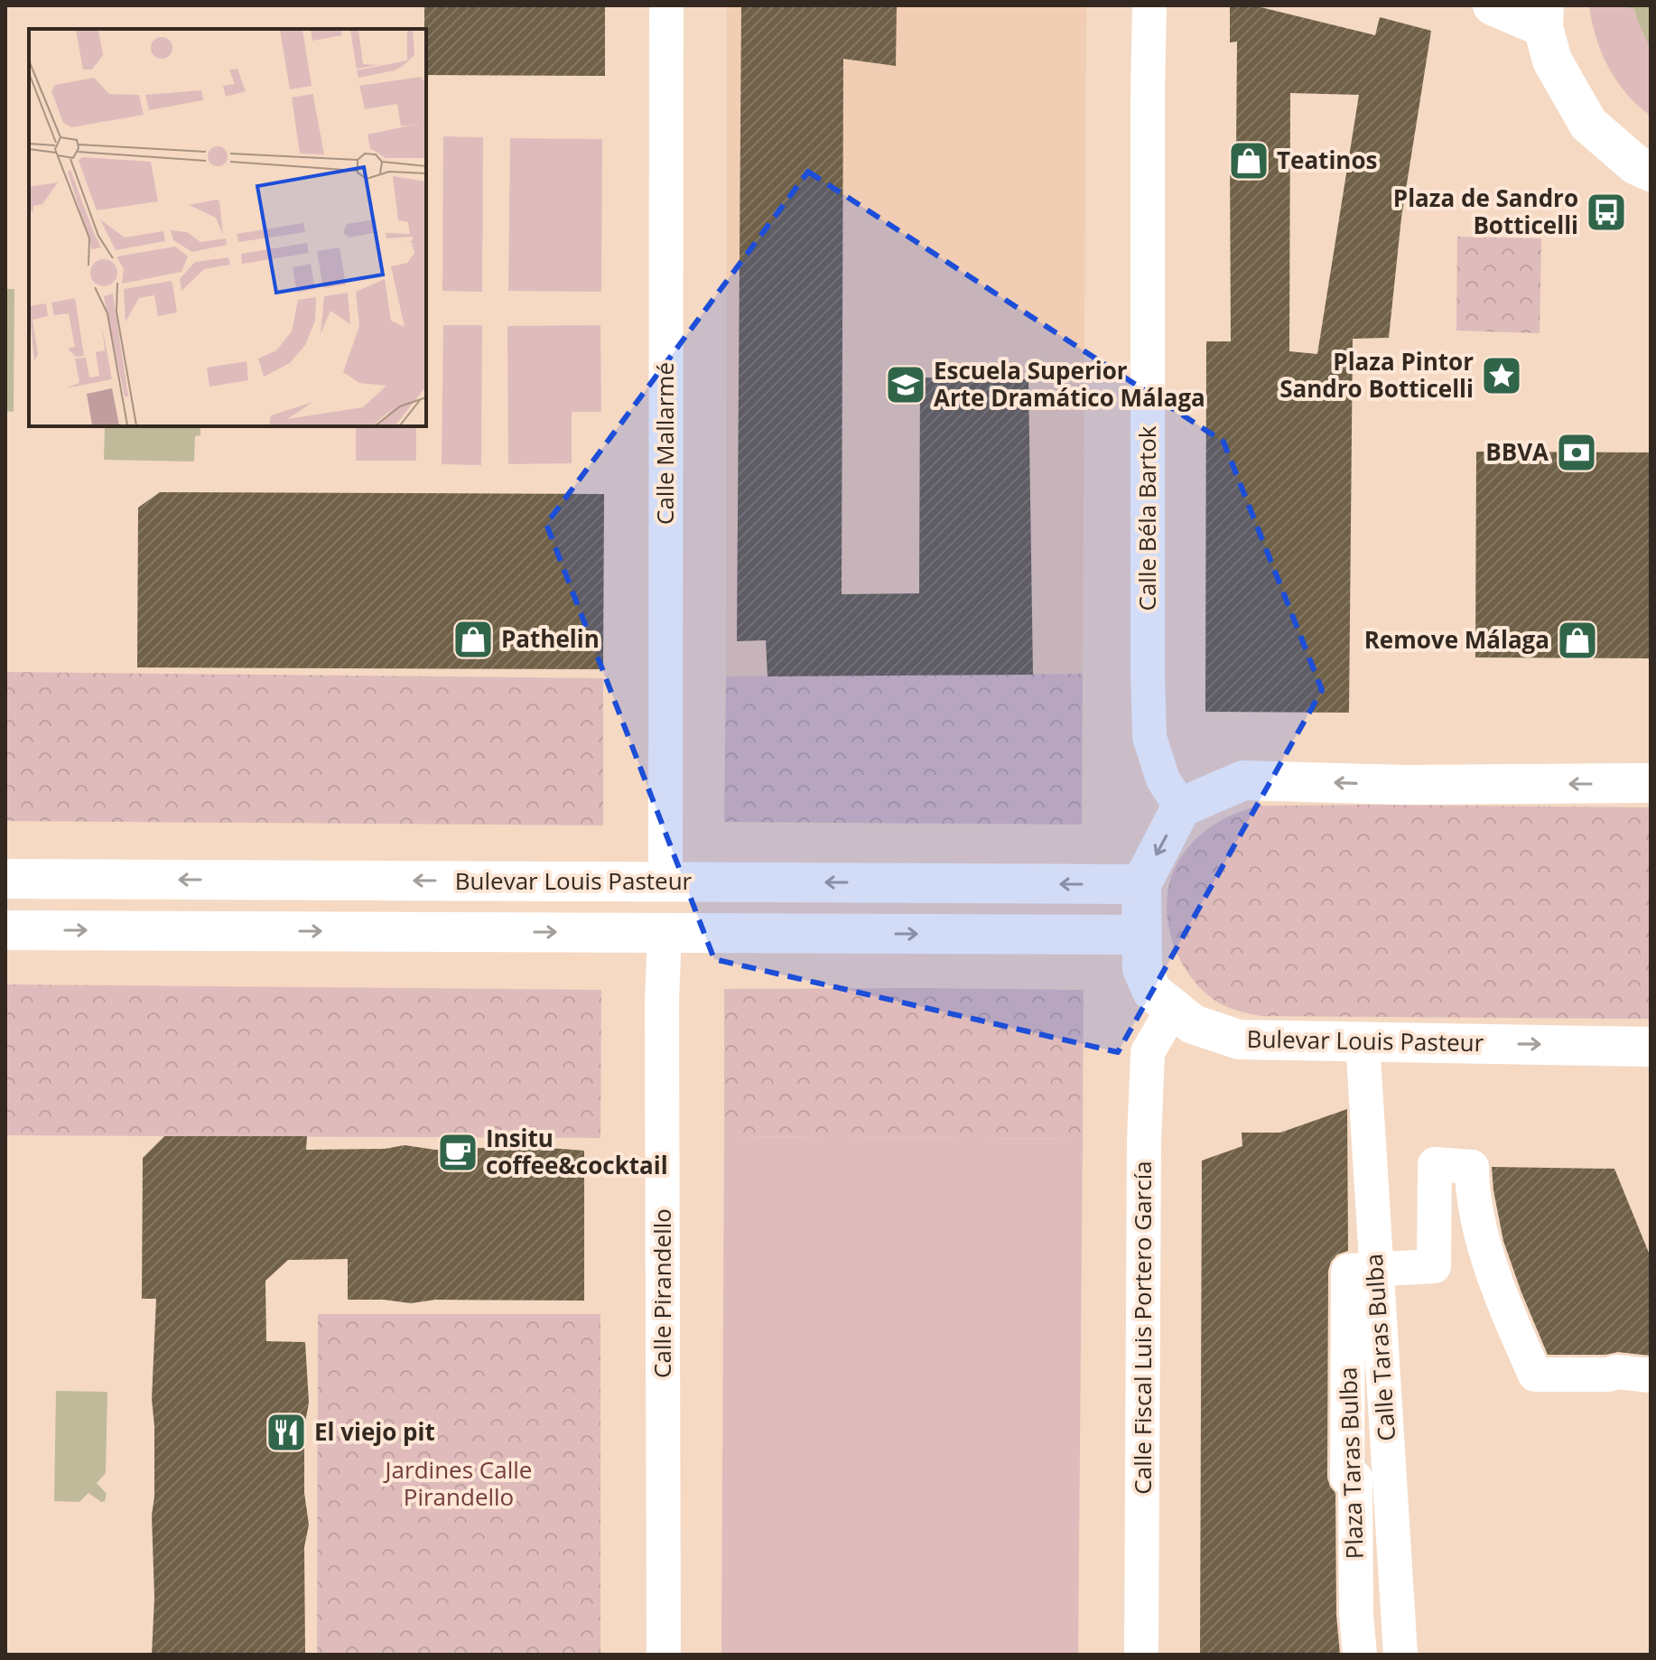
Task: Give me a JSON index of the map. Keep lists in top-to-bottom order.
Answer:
{
  "streets": {
    "street": [
      "Calle Mallarmé",
      "Calle Béla Bartok",
      "Bulevar Louis Pasteur",
      "Calle Pirandello",
      "Calle Fiscal Luis Portero García",
      "Calle Taras Bulba",
      "Plaza Taras Bulba"
    ]
  },
  "crossings": [
    ["Calle Mallarmé", "Bulevar Louis Pasteur"],
    ["Calle Béla Bartok", "Bulevar Louis Pasteur"],
    ["Bulevar Louis Pasteur", "Calle Fiscal Luis Portero García"],
    ["Bulevar Louis Pasteur", "Calle Taras Bulba"],
    ["Calle Taras Bulba", "Plaza Taras Bulba"]
  ],
  "parks": ["Jardines Calle Pirandello"],
  "places": {
    "shop": ["Teatinos", "Pathelin", "Remove Málaga"],
    "bus stop": ["Plaza de Sandro Botticelli"],
    "place": ["Plaza Pintor Sandro Botticelli"],
    "school or university": ["Escuela Superior Arte Dramático Málaga"],
    "bank": ["BBVA"],
    "cafe": ["Insitu coffee&cocktail"],
    "restaurant": ["El viejo pit"]
  }
}
